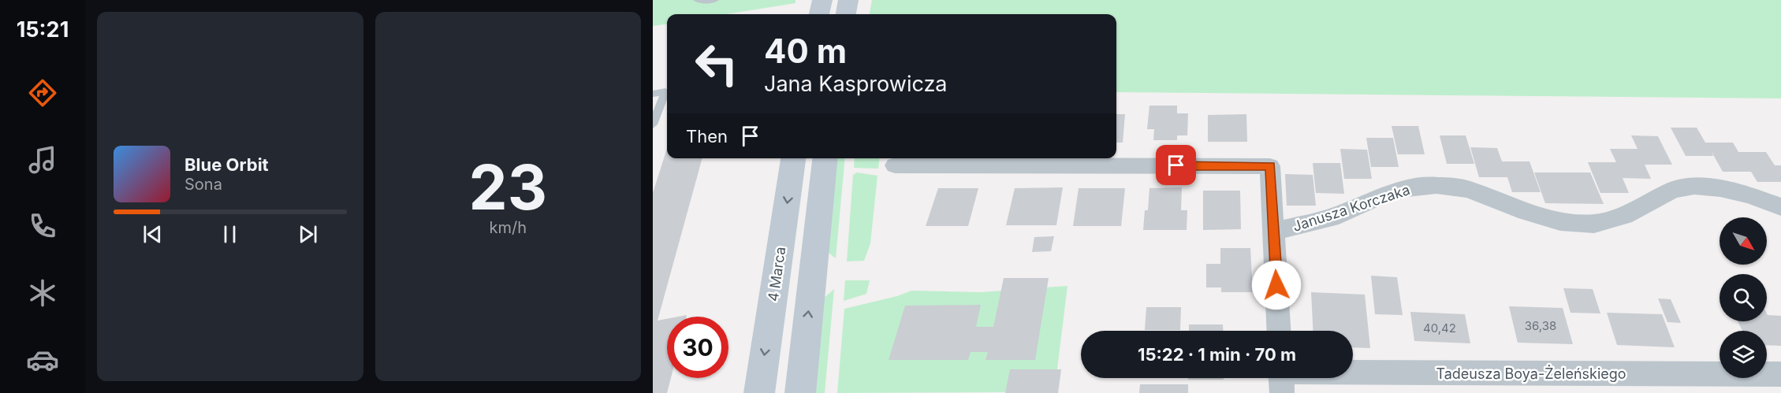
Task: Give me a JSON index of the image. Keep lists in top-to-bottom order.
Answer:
{
  "streets": {
    "main road": ["4 Marca"],
    "street": ["Janusza Korczaka", "Tadeusza Boya-Żeleńskiego"]
  },
  "house_numbers": ["36,38", "40,42"],
  "north": "bottom right",
  "page": {
    "tabs": "15:21",
    "tile": ["23", "km/h"],
    "turn": ["40 m", "Jana Kasprowicza"],
    "then": "Then",
    "song": ["Blue Orbit", "Sona"],
    "limit": "30",
    "trip": "15:22 · 1 min · 70 m"
  }
}
